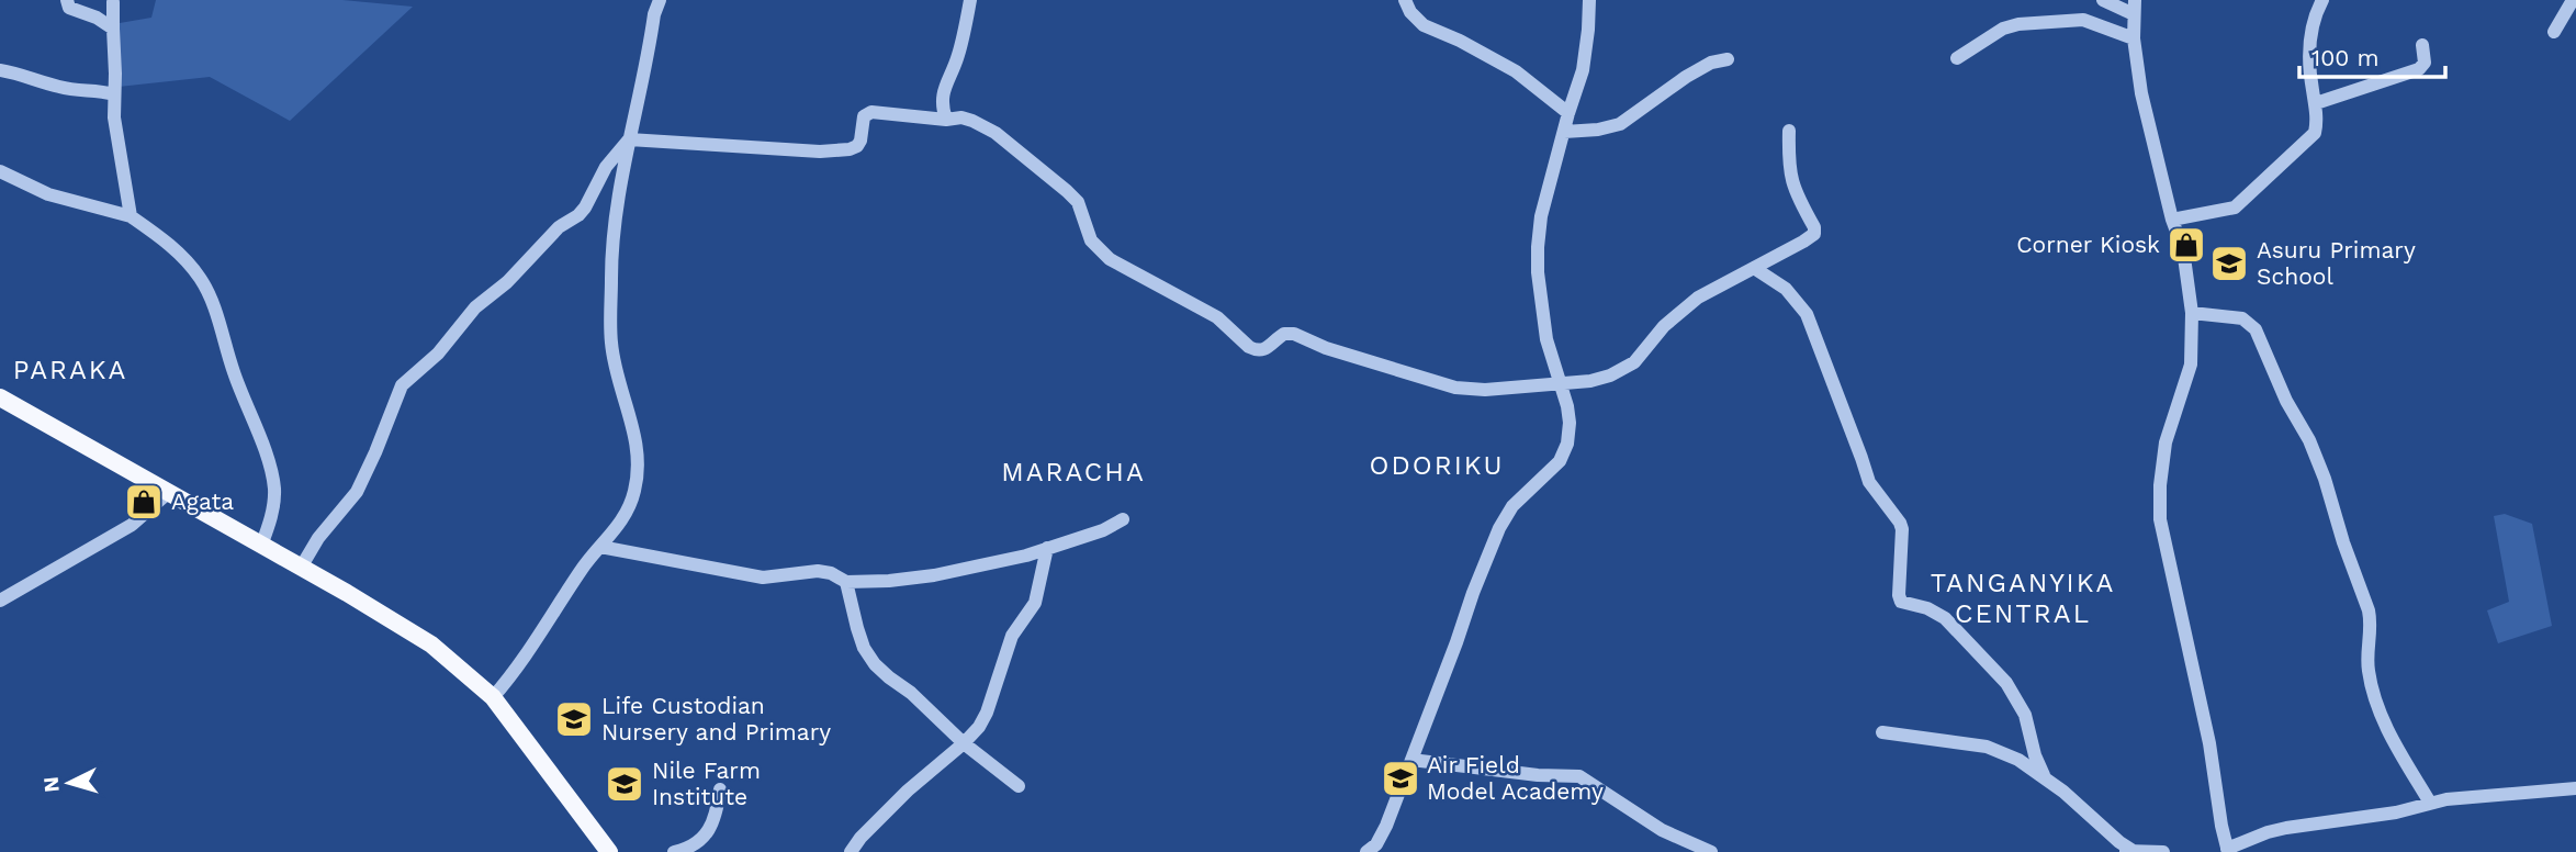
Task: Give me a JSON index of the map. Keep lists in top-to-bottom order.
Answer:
{
  "districts": [
    "PARAKA",
    "ODORIKU",
    "MARACHA",
    "TANGANYIKA CENTRAL"
  ],
  "places": {
    "shop": ["Corner Kiosk", "Agata"],
    "school or university": [
      "Asuru Primary School",
      "Life Custodian Nursery and Primary",
      "Air Field Model Academy",
      "Nile Farm Institute"
    ]
  },
  "scale_bar": "100 m",
  "north": "left"
}
